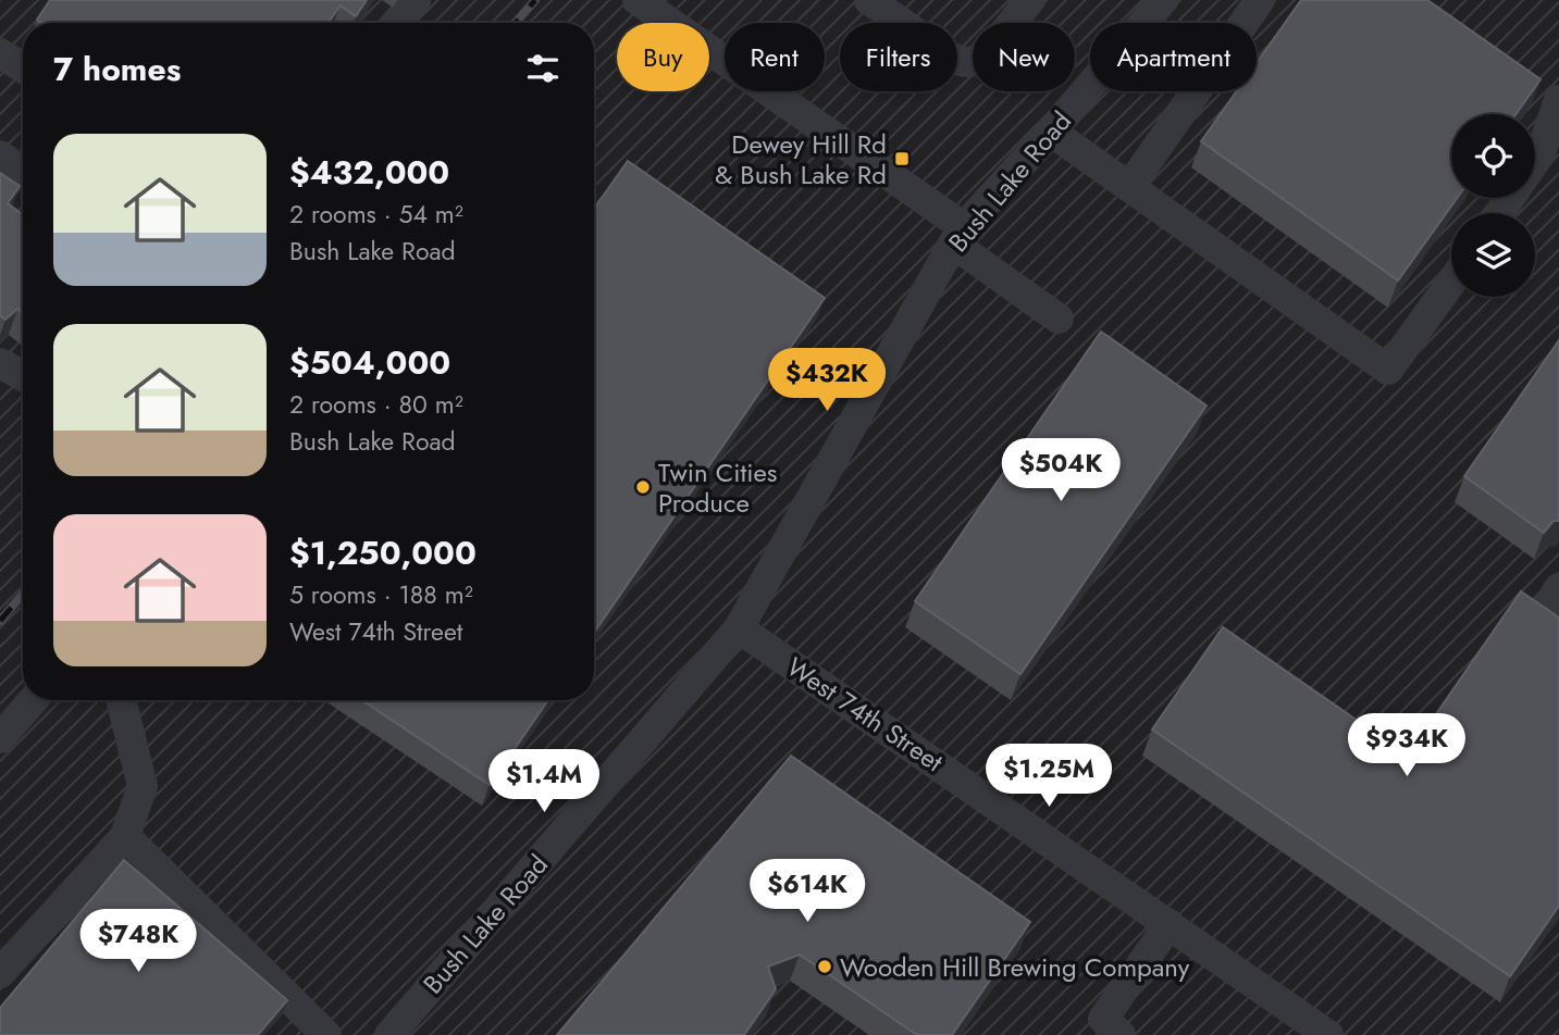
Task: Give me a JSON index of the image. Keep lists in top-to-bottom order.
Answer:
{
  "streets": {
    "street": ["Bush Lake Road", "West 74th Street"]
  },
  "crossings": [
    ["Bush Lake Road", "West 74th Street"]
  ],
  "places": {
    "transit": ["Dewey Hill Rd & Bush Lake Rd"],
    "other": ["Twin Cities Produce", "Wooden Hill Brewing Company"]
  },
  "page": {
    "chip": [
      "Buy",
      "Rent",
      "Filters",
      "New",
      "Apartment"
    ],
    "heading": "7 homes",
    "list": [
      {
        "name": "$432,000",
        "note": "2 rooms · 54 m² · Bush Lake Road"
      },
      {
        "name": "$504,000",
        "note": "2 rooms · 80 m² · Bush Lake Road"
      },
      {
        "name": "$1,250,000",
        "note": "5 rooms · 188 m² · West 74th Street"
      }
    ],
    "price": [
      "$432K",
      "$504K",
      "$934K",
      "$1.25M",
      "$1.4M",
      "$614K",
      "$748K"
    ]
  }
}
